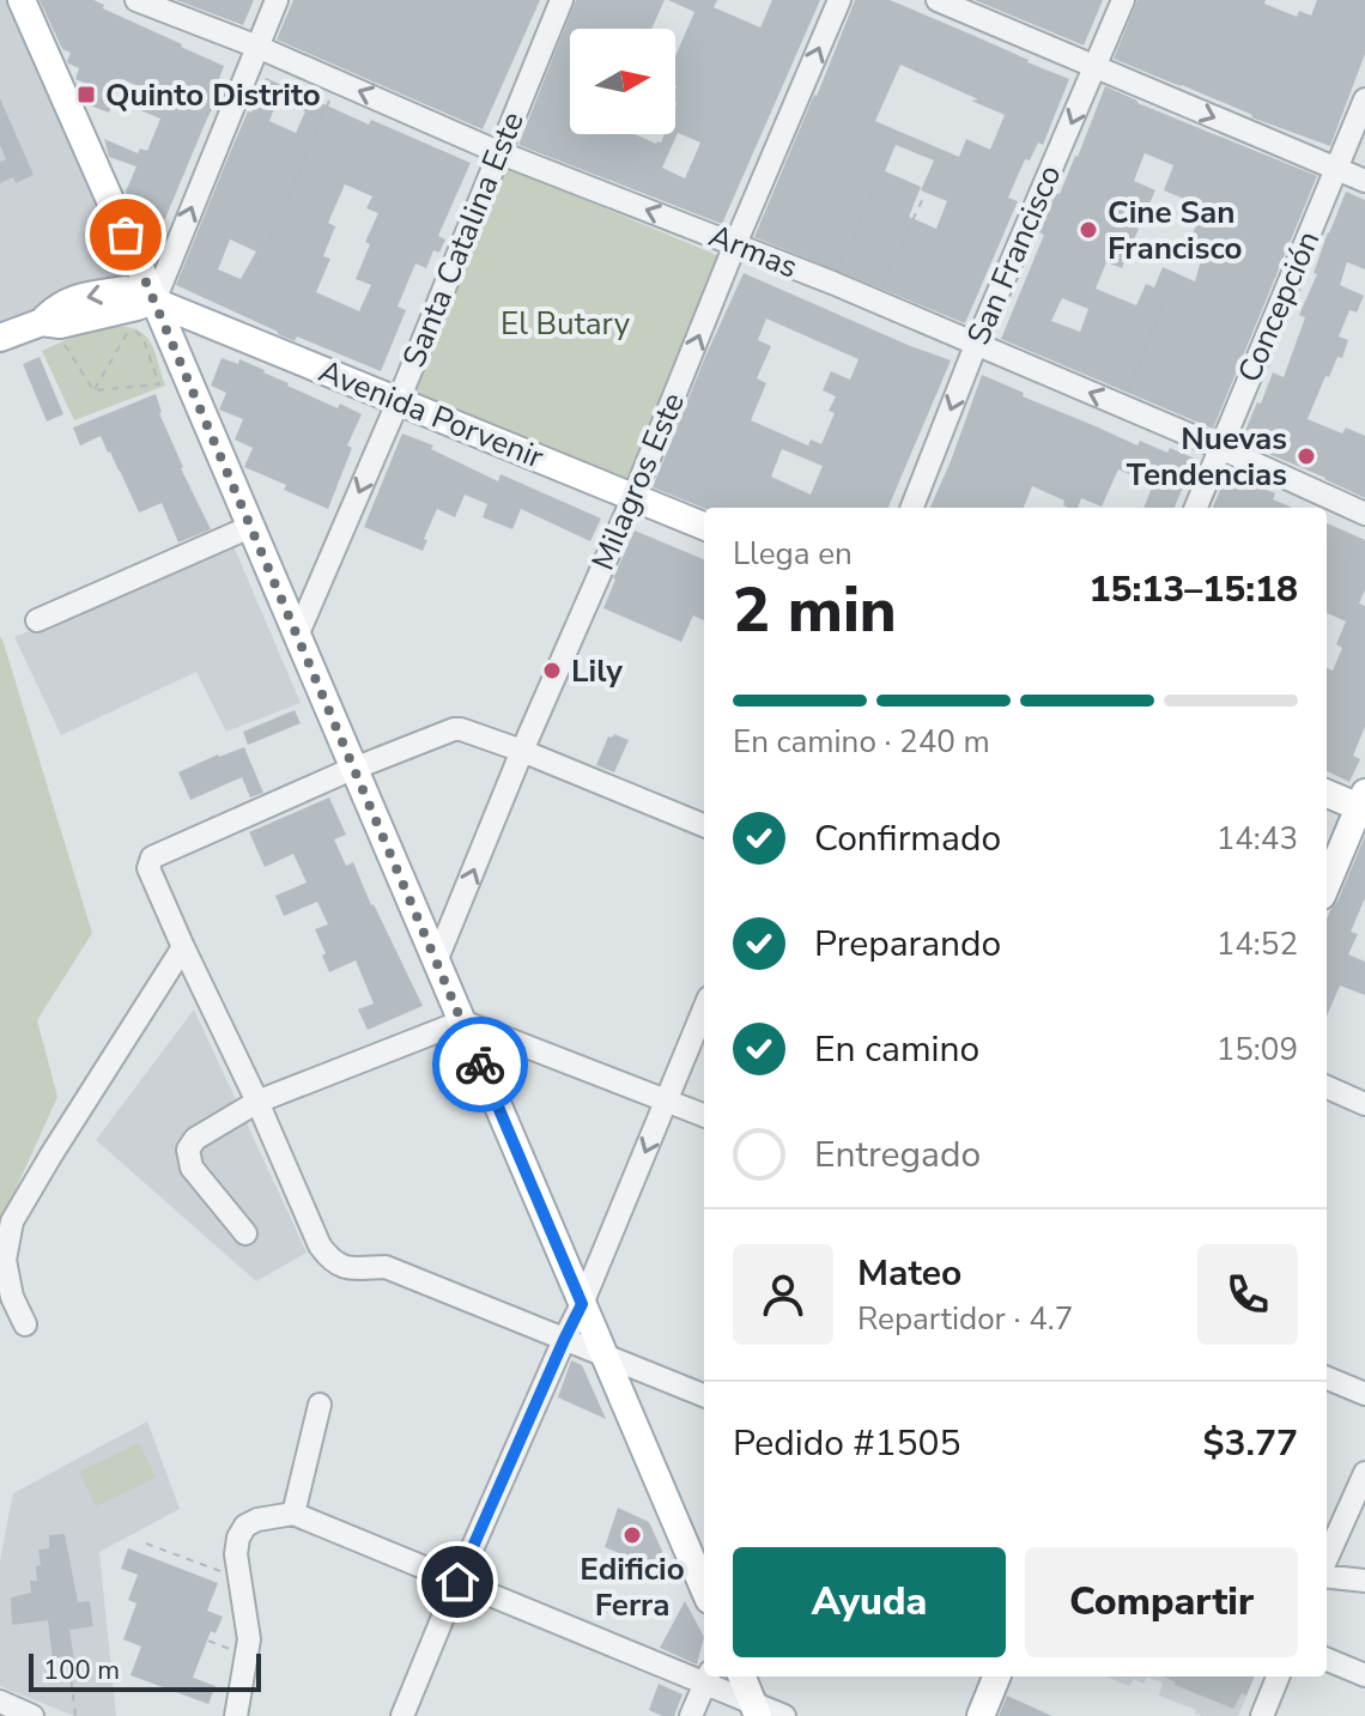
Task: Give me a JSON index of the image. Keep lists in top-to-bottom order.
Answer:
{
  "streets": {
    "main road": ["Avenida Porvenir"],
    "street": [
      "Santa Catalina Este",
      "Armas",
      "San Francisco",
      "Concepción",
      "Milagros Este"
    ]
  },
  "crossings": [
    ["Santa Catalina Este", "Armas"],
    ["Santa Catalina Este", "Avenida Porvenir"],
    ["Armas", "San Francisco"],
    ["Armas", "Concepción"],
    ["Armas", "Milagros Este"],
    ["Avenida Porvenir", "Milagros Este"]
  ],
  "one_way": [
    "Santa Catalina Este",
    "Armas",
    "San Francisco",
    "Milagros Este"
  ],
  "parks": ["El Butary"],
  "places": {
    "transit": ["Quinto Distrito"],
    "other": [
      "Cine San Francisco",
      "Nuevas Tendencias",
      "Lily",
      "Edificio Ferra"
    ]
  },
  "scale_bar": "100 m",
  "north": "right",
  "page": {
    "heading": ["2 min", "Llega en", "15:13–15:18"],
    "panel": [
      "Mateo",
      "Repartidor · 4.7",
      "Pedido #1505",
      "$3.77"
    ],
    "bar": "En camino · 240 m",
    "list": [
      ["Confirmado", "14:43"],
      ["Preparando", "14:52"],
      ["En camino", "15:09"],
      "Entregado"
    ],
    "buttons": ["Ayuda", "Compartir"],
    "scale": "100 m"
  }
}
